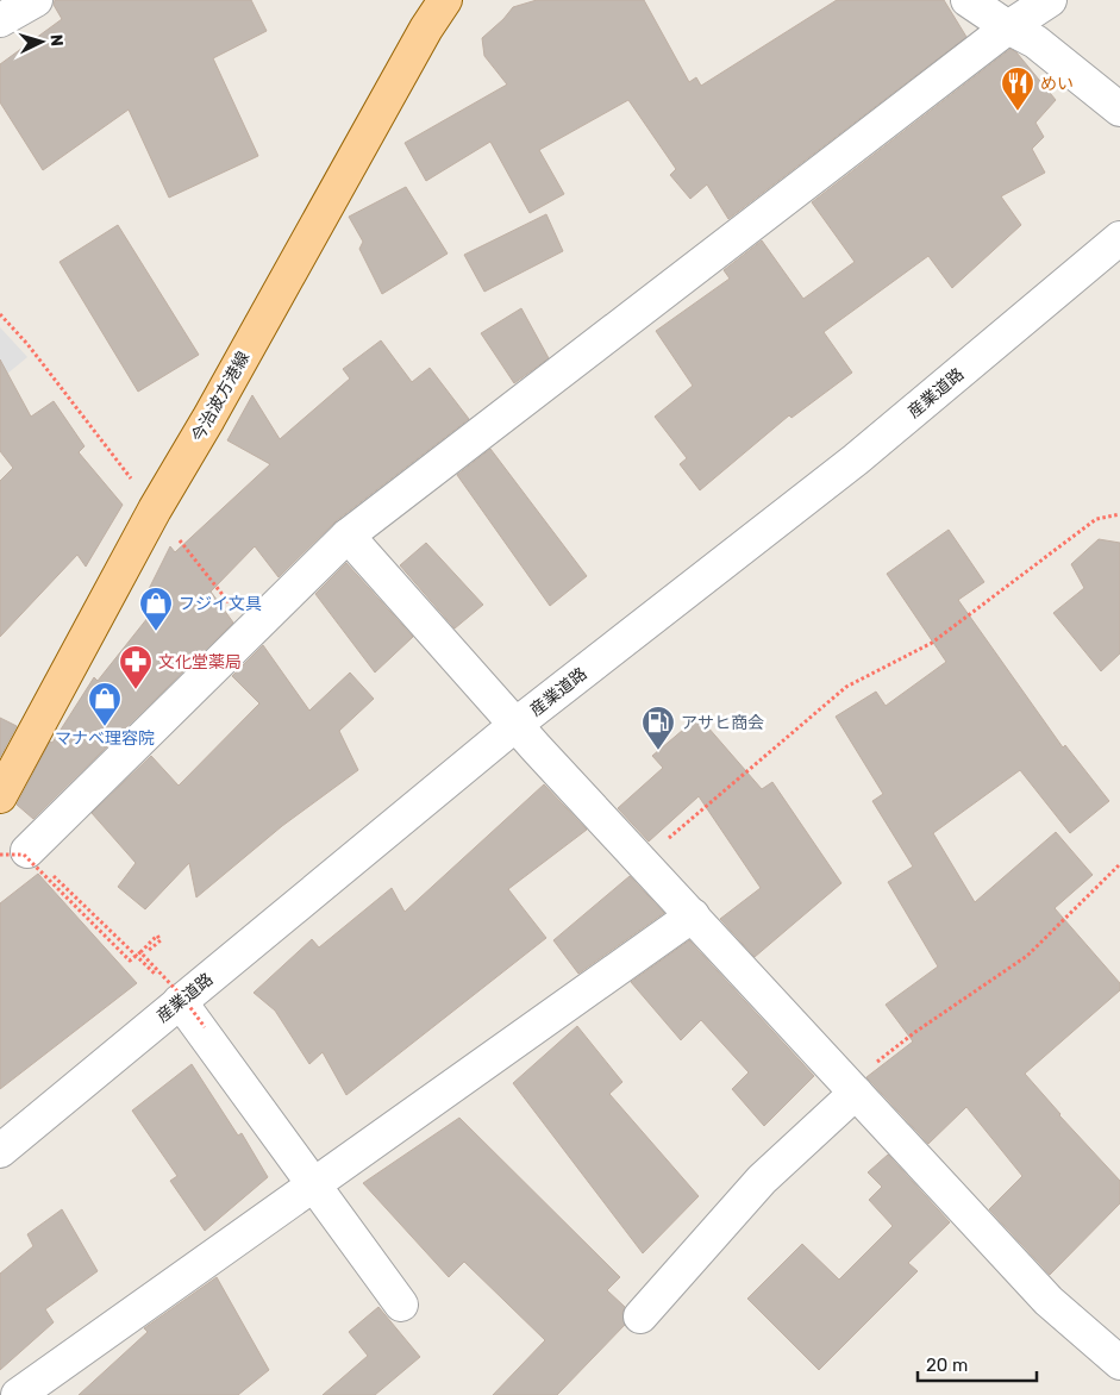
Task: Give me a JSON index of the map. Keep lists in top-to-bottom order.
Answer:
{
  "streets": {
    "main road": ["今治波方港線"],
    "street": ["産業道路"]
  },
  "places": {
    "restaurant": ["めい"],
    "shop": ["フジイ文具", "マナベ理容院"],
    "pharmacy": ["文化堂薬局"],
    "fuel station": ["アサヒ商会"]
  },
  "scale_bar": "20 m",
  "north": "right"
}
